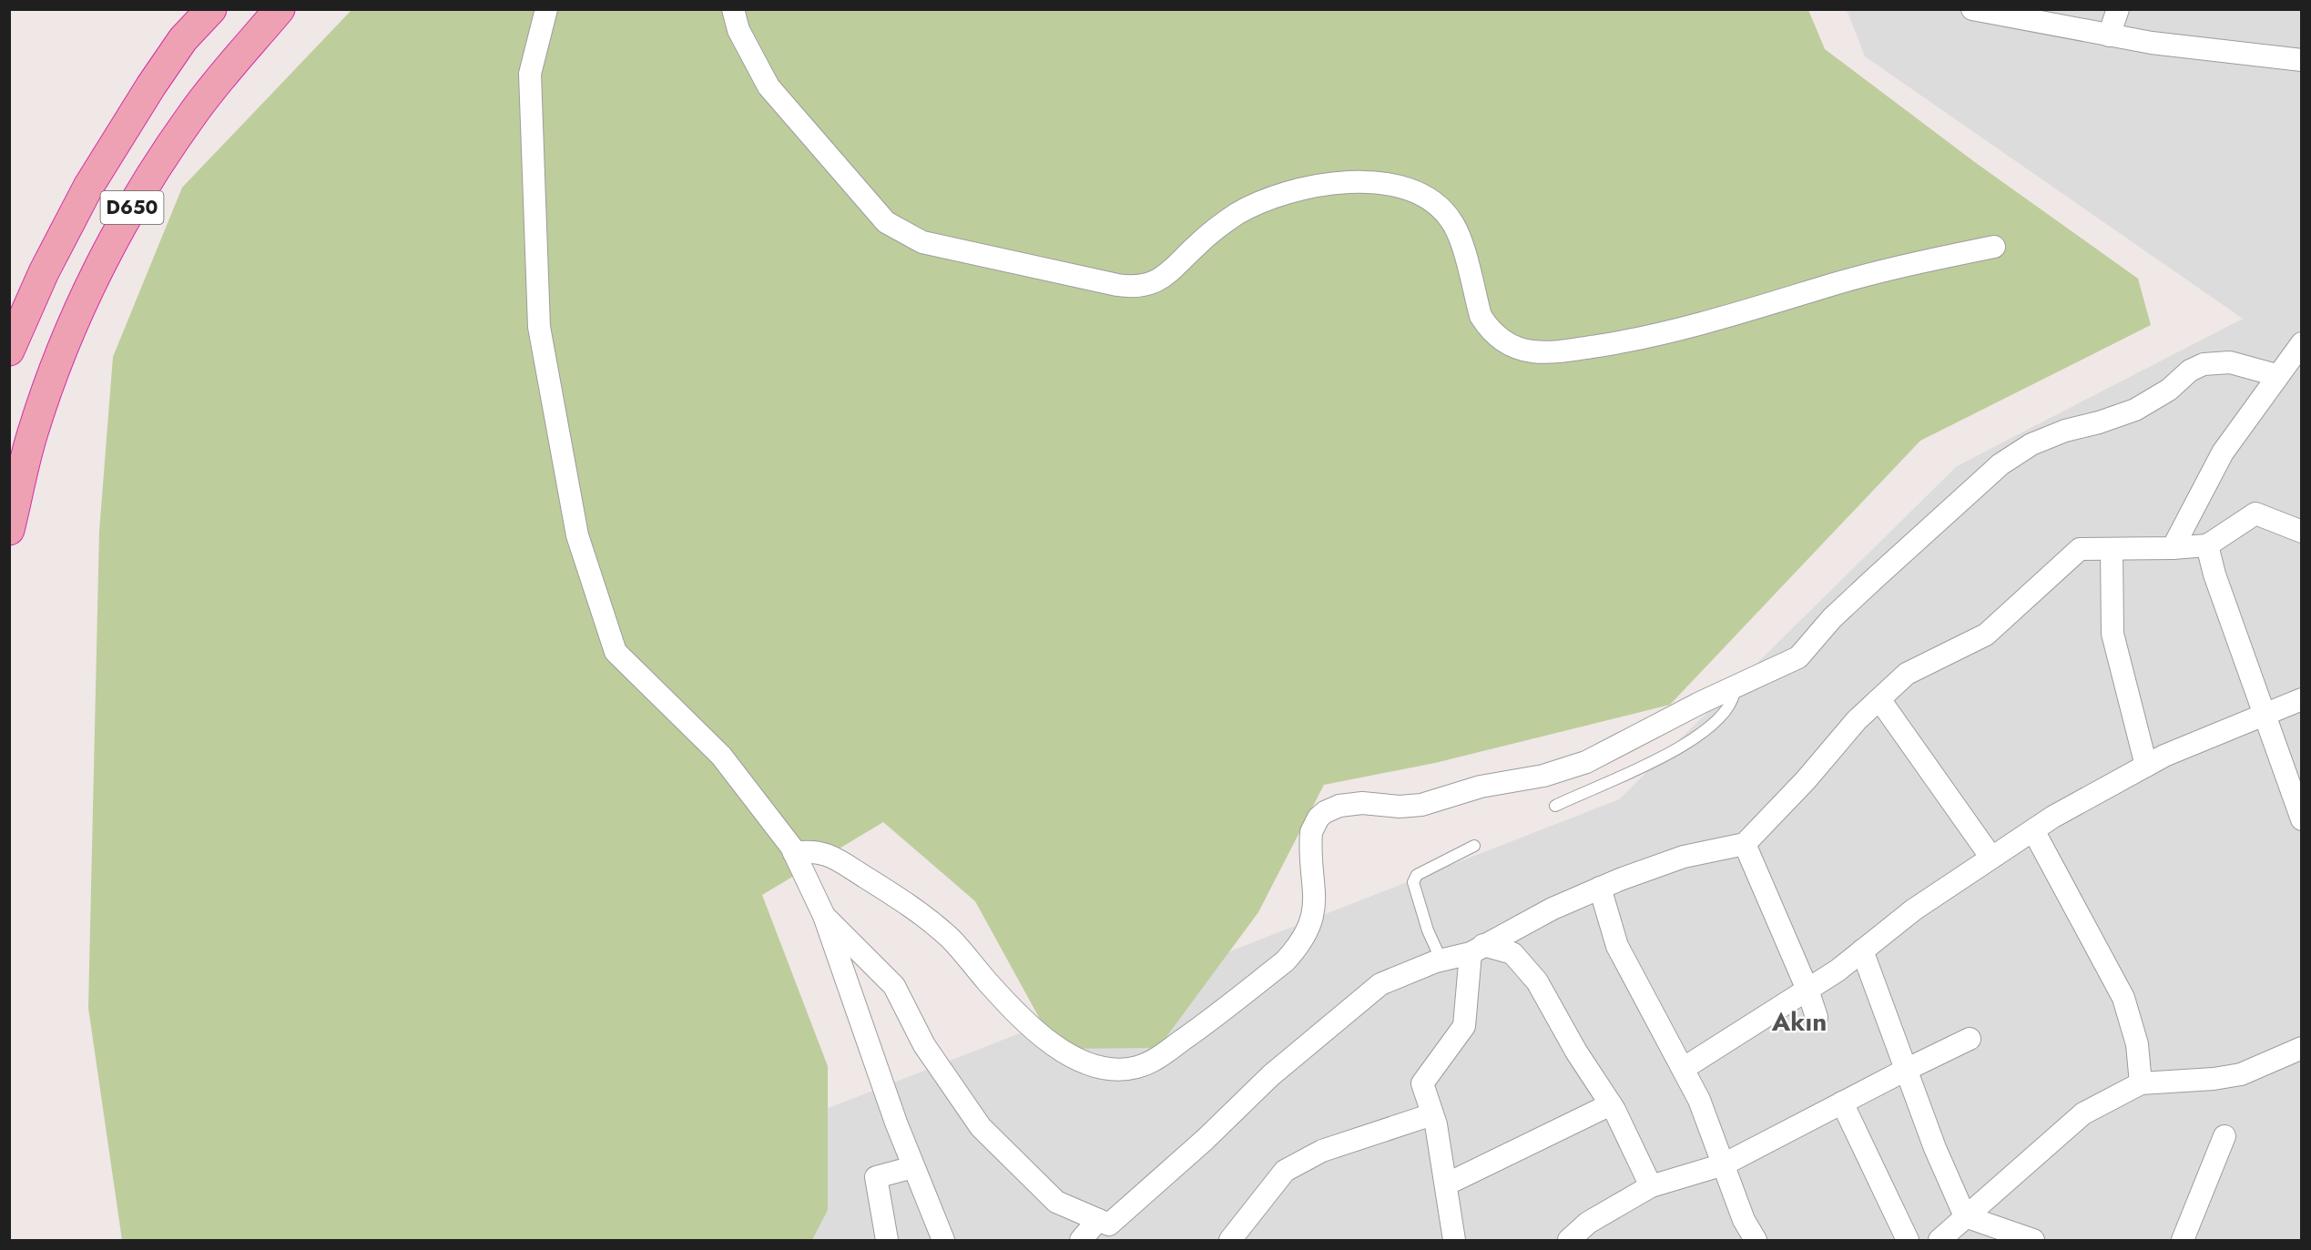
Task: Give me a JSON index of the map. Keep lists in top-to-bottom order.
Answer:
{
  "streets": {
    "highway": ["D650"]
  },
  "districts": ["Akın"]
}
